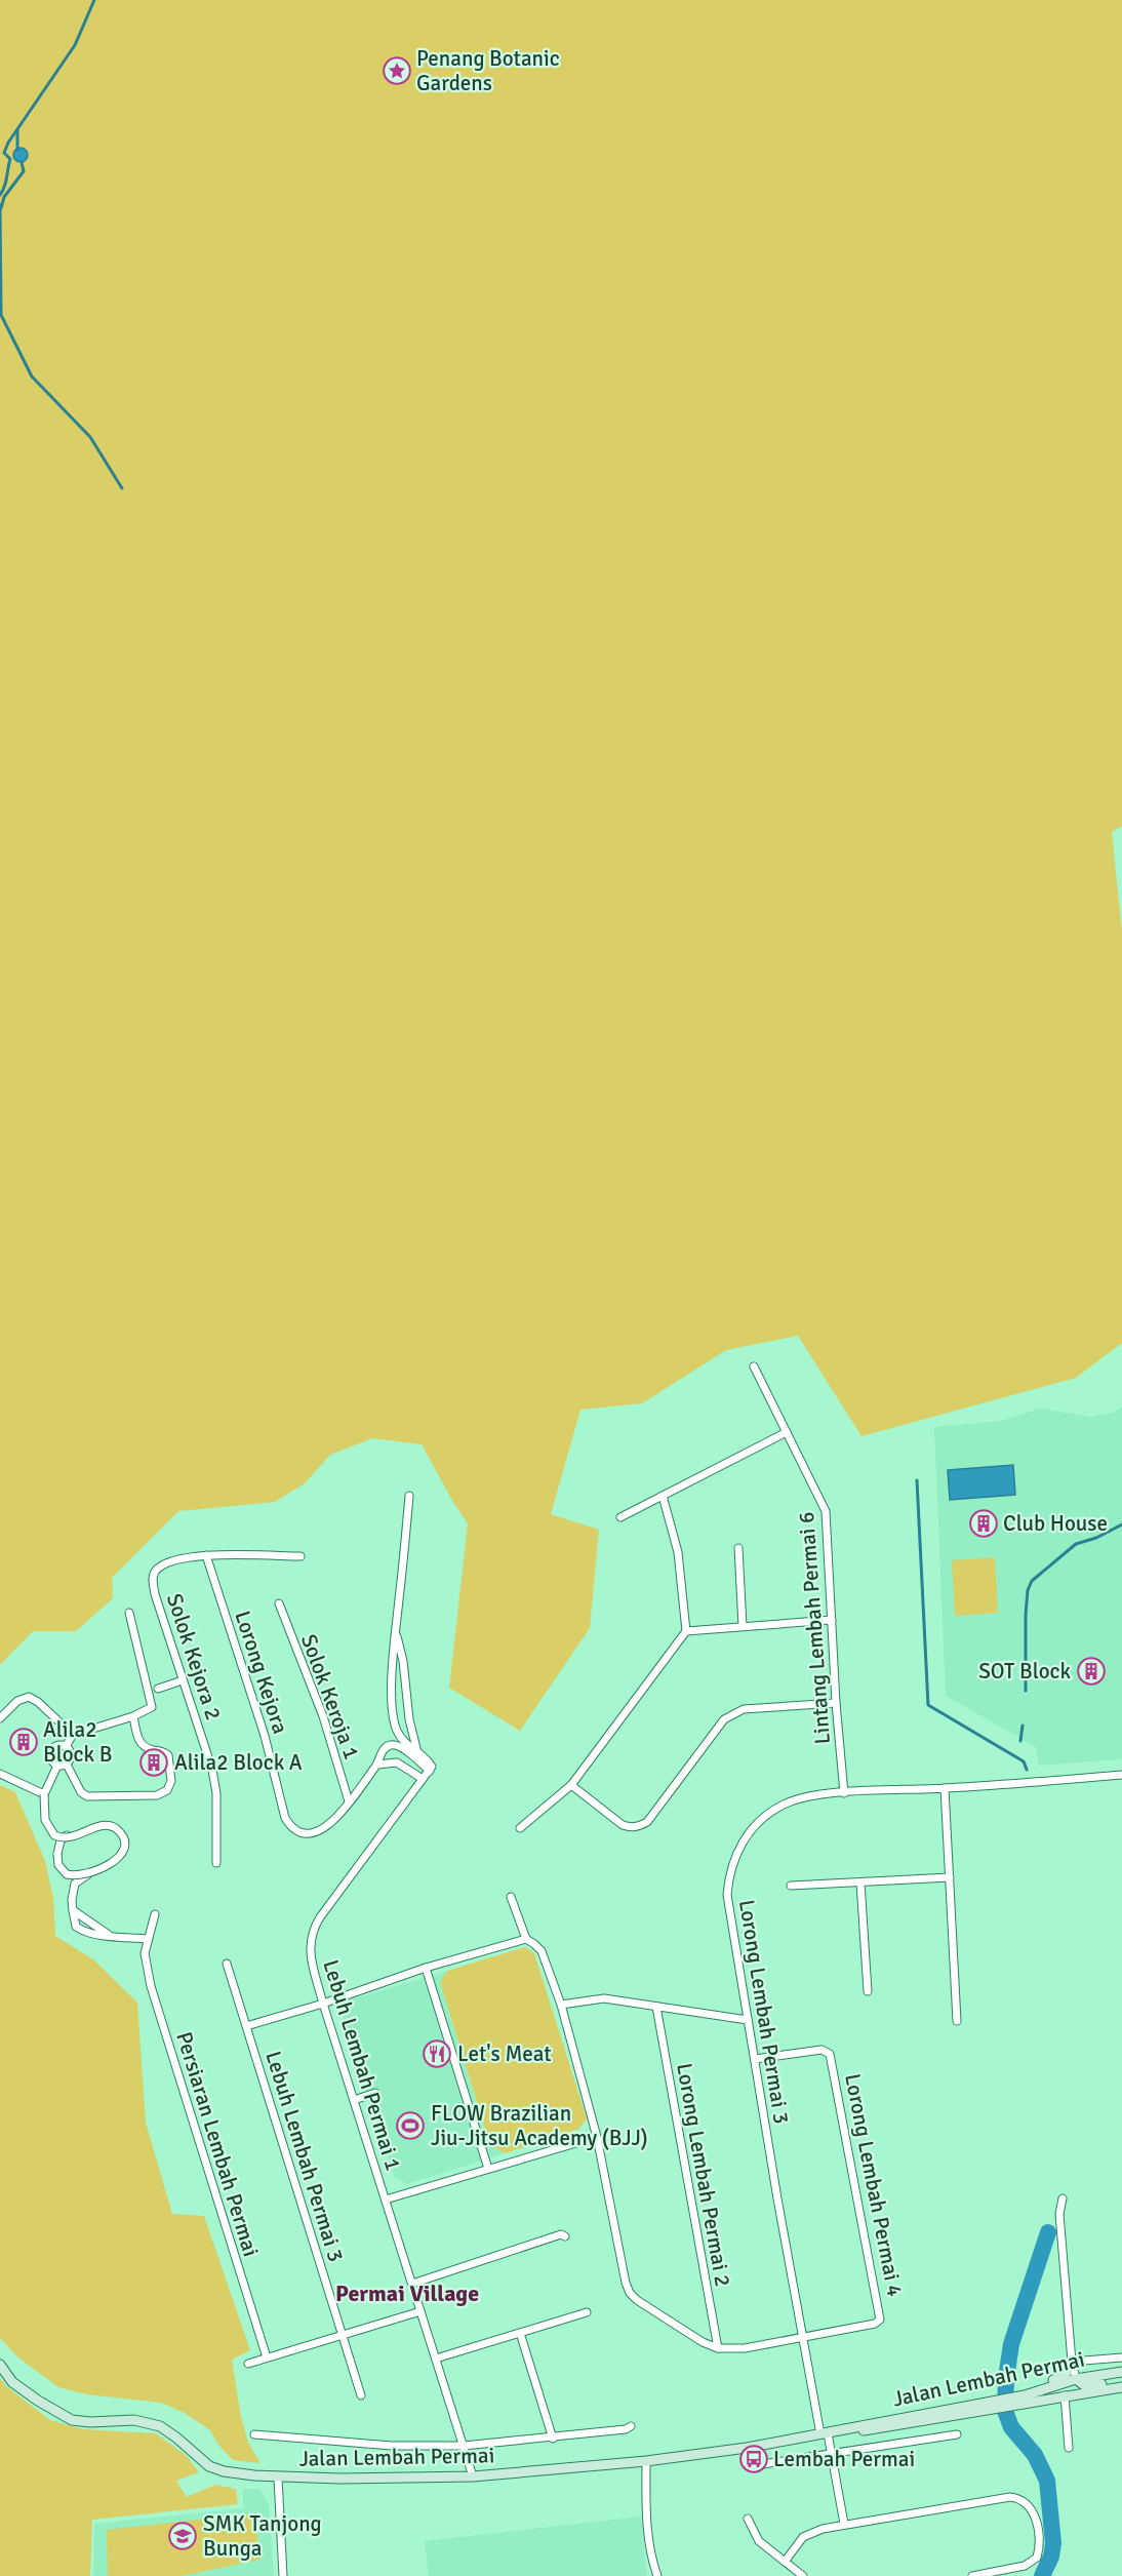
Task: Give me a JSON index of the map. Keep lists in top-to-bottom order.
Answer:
{
  "streets": {
    "main road": ["Jalan Lembah Permai"],
    "street": [
      "Lintang Lembah Permai 6",
      "Solok Kejora 2",
      "Lorong Kejora",
      "Solok Keroja 1",
      "Lorong Lembah Permai 3",
      "Lebuh Lembah Permai 1",
      "Persiaran Lembah Permai",
      "Lebuh Lembah Permai 3",
      "Lorong Lembah Permai 2",
      "Lorong Lembah Permai 4"
    ]
  },
  "crossings": [
    ["Lintang Lembah Permai 6", "Lorong Lembah Permai 3"],
    ["Solok Kejora 2", "Lorong Kejora"],
    ["Lorong Kejora", "Solok Keroja 1"],
    ["Lorong Kejora", "Lebuh Lembah Permai 1"],
    ["Lorong Lembah Permai 3", "Lorong Lembah Permai 4"],
    ["Lorong Lembah Permai 3", "Jalan Lembah Permai"],
    ["Lebuh Lembah Permai 1", "Jalan Lembah Permai"]
  ],
  "districts": ["Permai Village"],
  "places": {
    "place": ["Penang Botanic Gardens"],
    "building": [
      "Club House",
      "SOT Block",
      "Alila2 Block B",
      "Alila2 Block A"
    ],
    "restaurant": ["Let's Meat"],
    "sports": ["FLOW Brazilian Jiu-Jitsu Academy (BJJ)"],
    "bus stop": ["Lembah Permai"],
    "school or university": ["SMK Tanjong Bunga"]
  }
}
